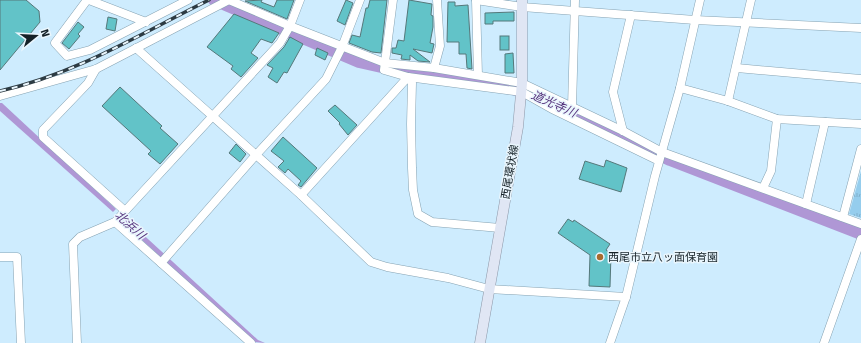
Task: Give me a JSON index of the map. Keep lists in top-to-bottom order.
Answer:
{
  "streets": {
    "main road": ["西尾環状線"]
  },
  "water": ["道光寺川", "北浜川"],
  "places": ["西尾市立八ッ面保育園"],
  "north": "right"
}
